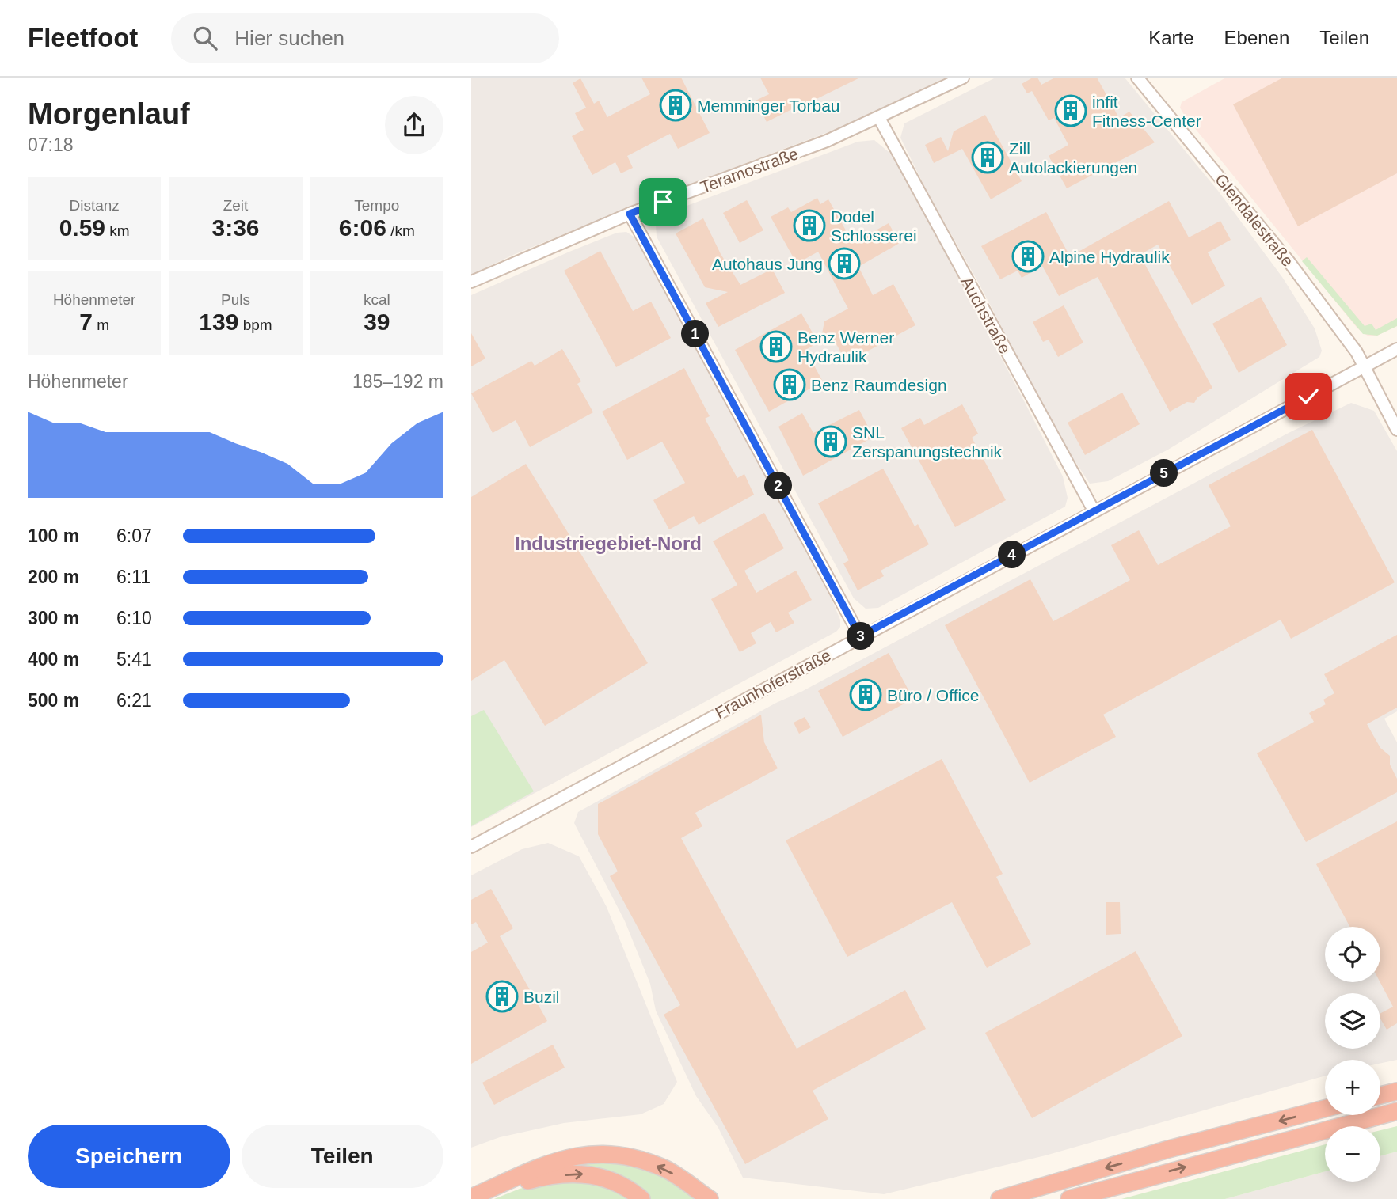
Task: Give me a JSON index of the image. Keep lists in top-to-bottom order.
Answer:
{
  "streets": {
    "street": [
      "Teramostraße",
      "Glendalestraße",
      "Auchstraße",
      "Fraunhoferstraße"
    ]
  },
  "crossings": [
    ["Teramostraße", "Auchstraße"],
    ["Glendalestraße", "Fraunhoferstraße"],
    ["Auchstraße", "Fraunhoferstraße"]
  ],
  "districts": ["Industriegebiet-Nord"],
  "places": {
    "building": [
      "Memminger Torbau",
      "infit Fitness-Center",
      "Zill Autolackierungen",
      "Dodel Schlosserei",
      "Alpine Hydraulik",
      "Autohaus Jung",
      "Benz Werner Hydraulik",
      "Benz Raumdesign",
      "SNL Zerspanungstechnik",
      "Büro / Office",
      "Buzil"
    ]
  },
  "page": {
    "header": "Fleetfoot",
    "search": "Hier suchen",
    "nav": ["Karte", "Ebenen", "Teilen"],
    "heading": ["Morgenlauf", "07:18"],
    "stats": [
      ["Distanz", "0.59 km"],
      ["Zeit", "3:36"],
      ["Tempo", "6:06 /km"],
      ["Höhenmeter", "7 m"],
      ["Puls", "139 bpm"],
      ["kcal", "39"]
    ],
    "pins": [
      "1",
      "5",
      "2",
      "4",
      "3"
    ],
    "chart": ["Höhenmeter", "185–192 m"],
    "list": [
      {
        "name": "100 m",
        "note": "6:07"
      },
      {
        "name": "200 m",
        "note": "6:11"
      },
      {
        "name": "300 m",
        "note": "6:10"
      },
      {
        "name": "400 m",
        "note": "5:41"
      },
      {
        "name": "500 m",
        "note": "6:21"
      }
    ],
    "map_buttons": ["+", "−"],
    "buttons": ["Speichern", "Teilen"]
  }
}
